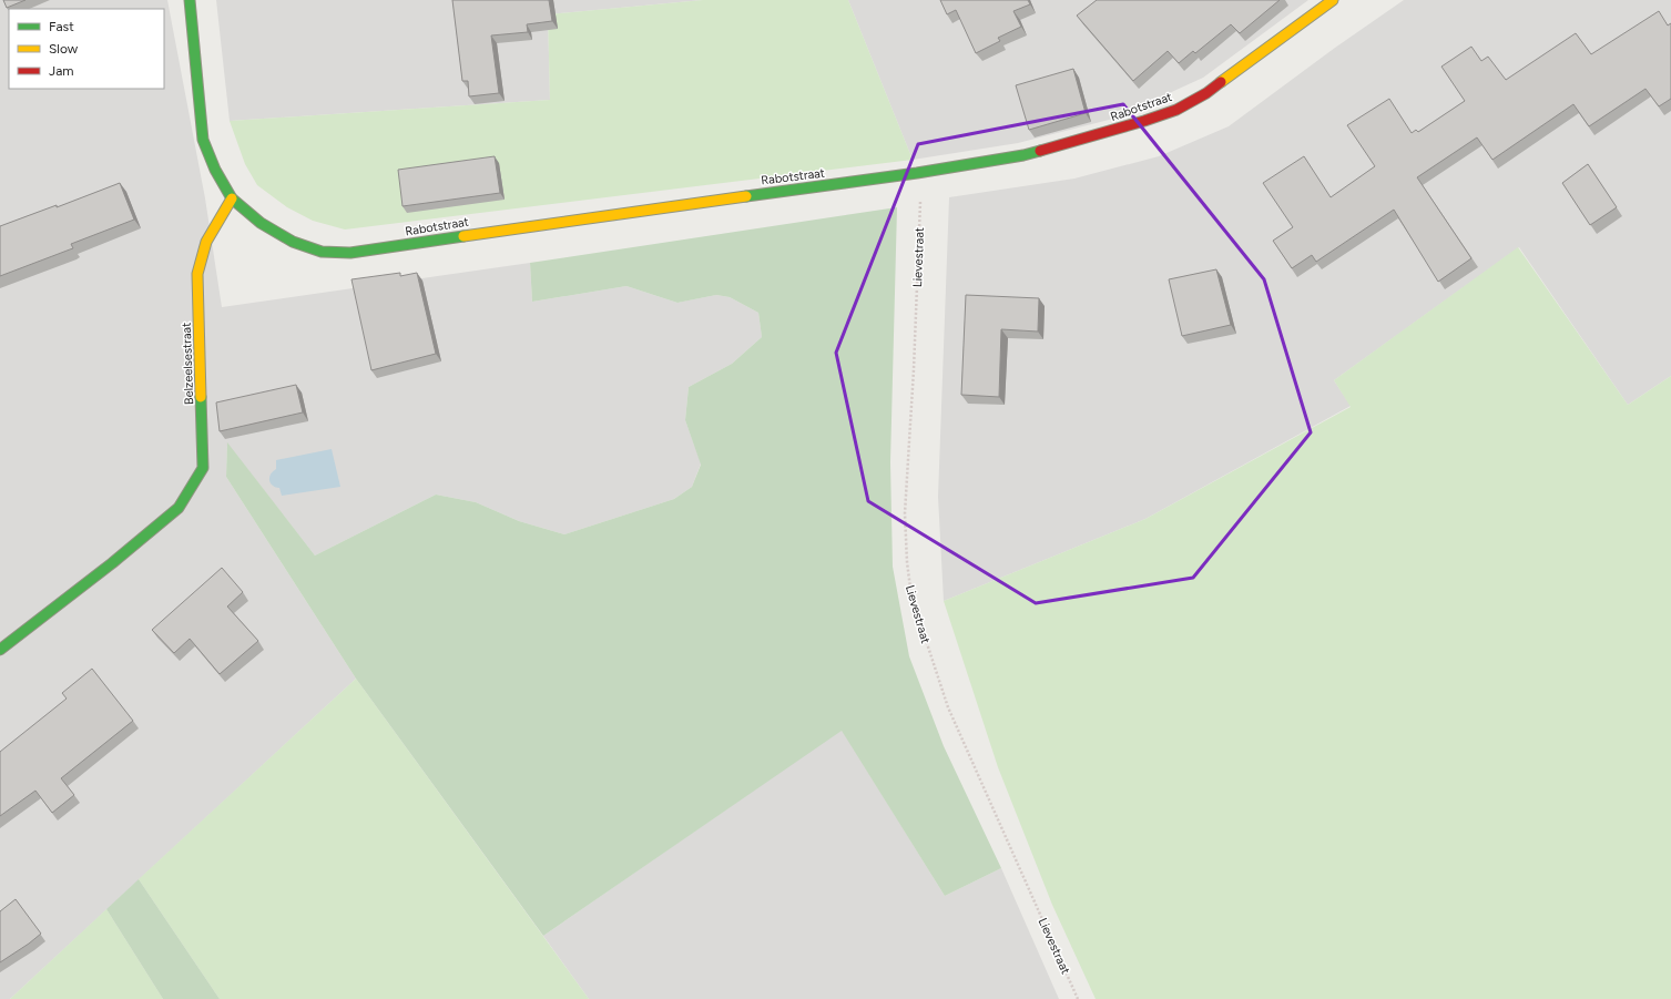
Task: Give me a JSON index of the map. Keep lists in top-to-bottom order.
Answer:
{
  "streets": {
    "street": ["Rabotstraat", "Belzeelsestraat"],
    "path": ["Lievestraat"]
  },
  "crossings": [
    ["Rabotstraat", "Lievestraat"],
    ["Rabotstraat", "Belzeelsestraat"]
  ],
  "legend": ["Fast", "Slow", "Jam"]
}
